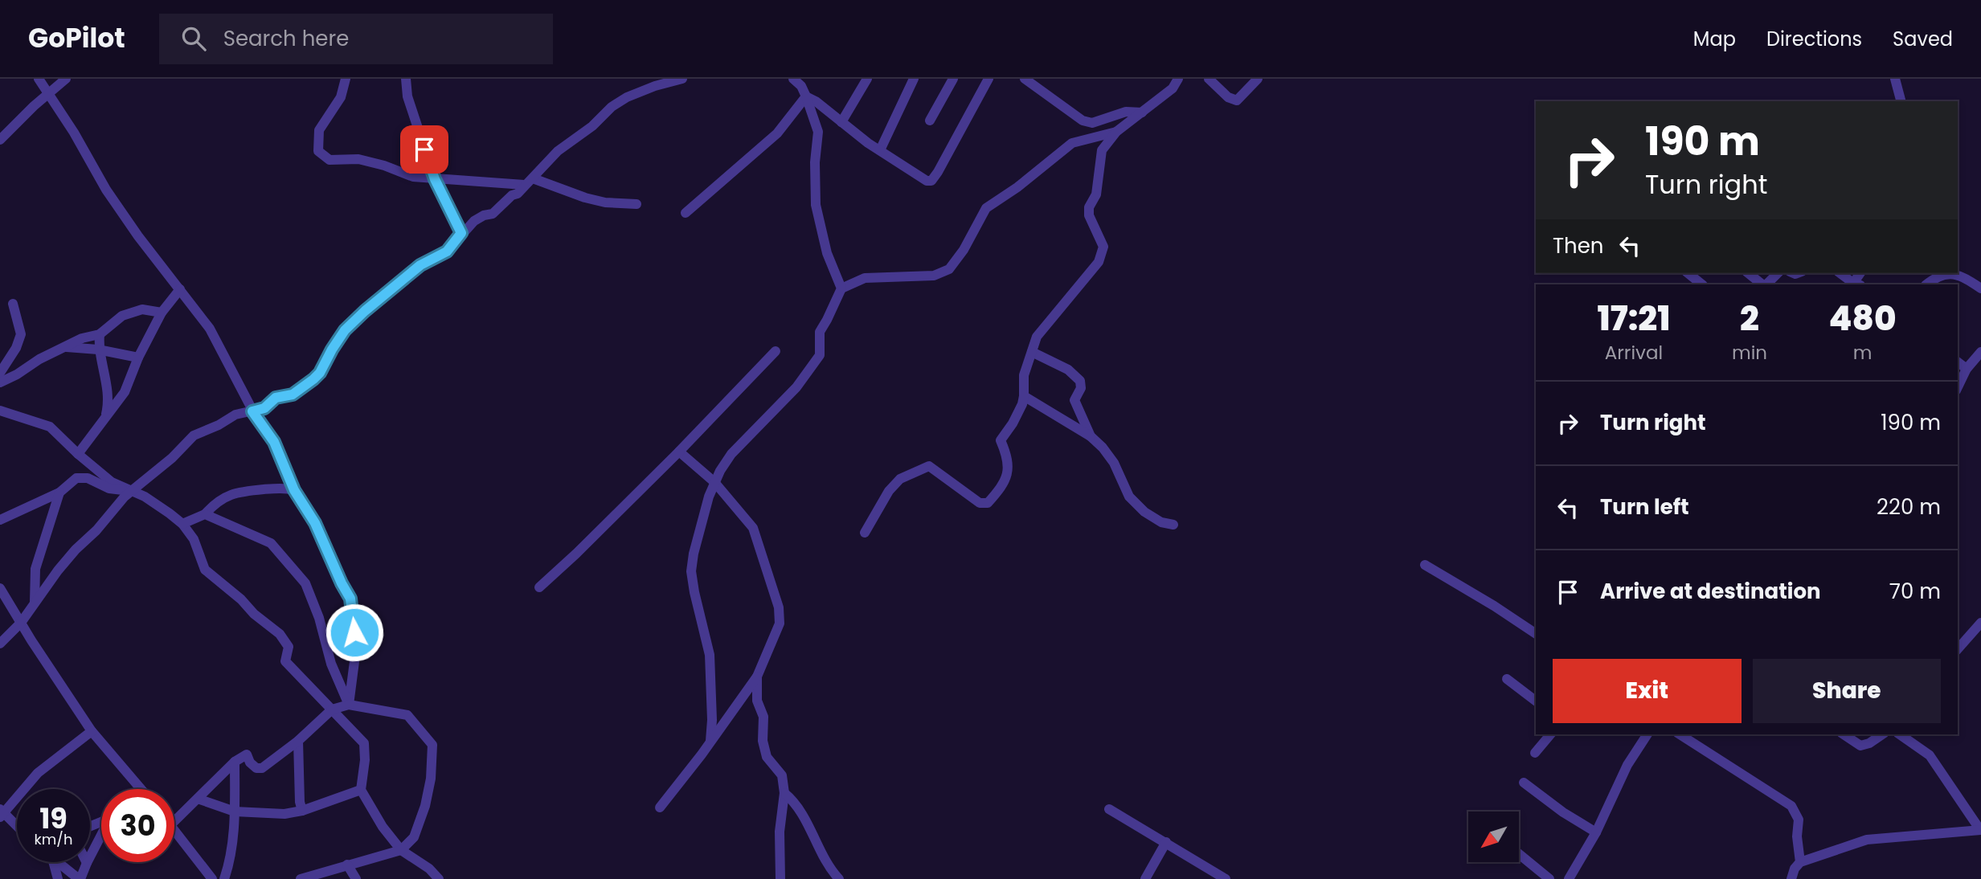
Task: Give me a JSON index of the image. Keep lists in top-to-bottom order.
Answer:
{
  "north": "bottom left",
  "page": {
    "header": "GoPilot",
    "search": "Search here",
    "nav": ["Map", "Directions", "Saved"],
    "turn": ["190 m", "Turn right"],
    "then": "Then",
    "eta": [
      "17:21",
      "Arrival",
      "2",
      "min",
      "480",
      "m"
    ],
    "list": [
      {
        "name": "Turn right",
        "value": "190 m"
      },
      {
        "name": "Turn left",
        "value": "220 m"
      },
      {
        "name": "Arrive at destination",
        "value": "70 m"
      }
    ],
    "buttons": ["Exit", "Share"],
    "speed": "19 km/h",
    "limit": "30"
  }
}
